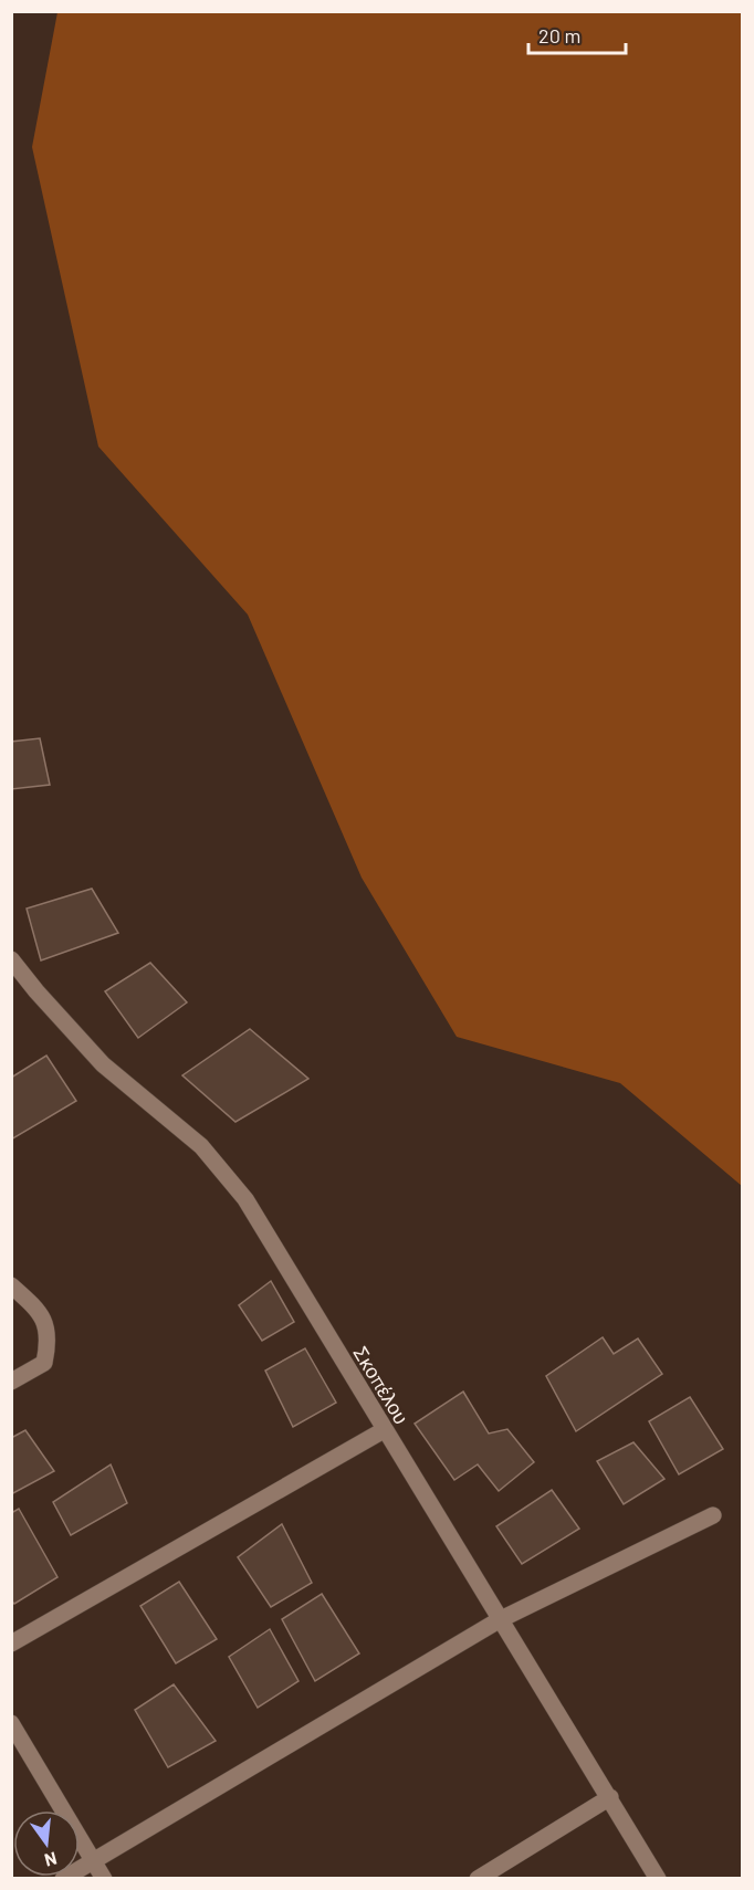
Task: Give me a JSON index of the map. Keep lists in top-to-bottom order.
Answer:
{
  "streets": {
    "street": ["Σκοπέλου"]
  },
  "scale_bar": "20 m",
  "north": "bottom"
}
